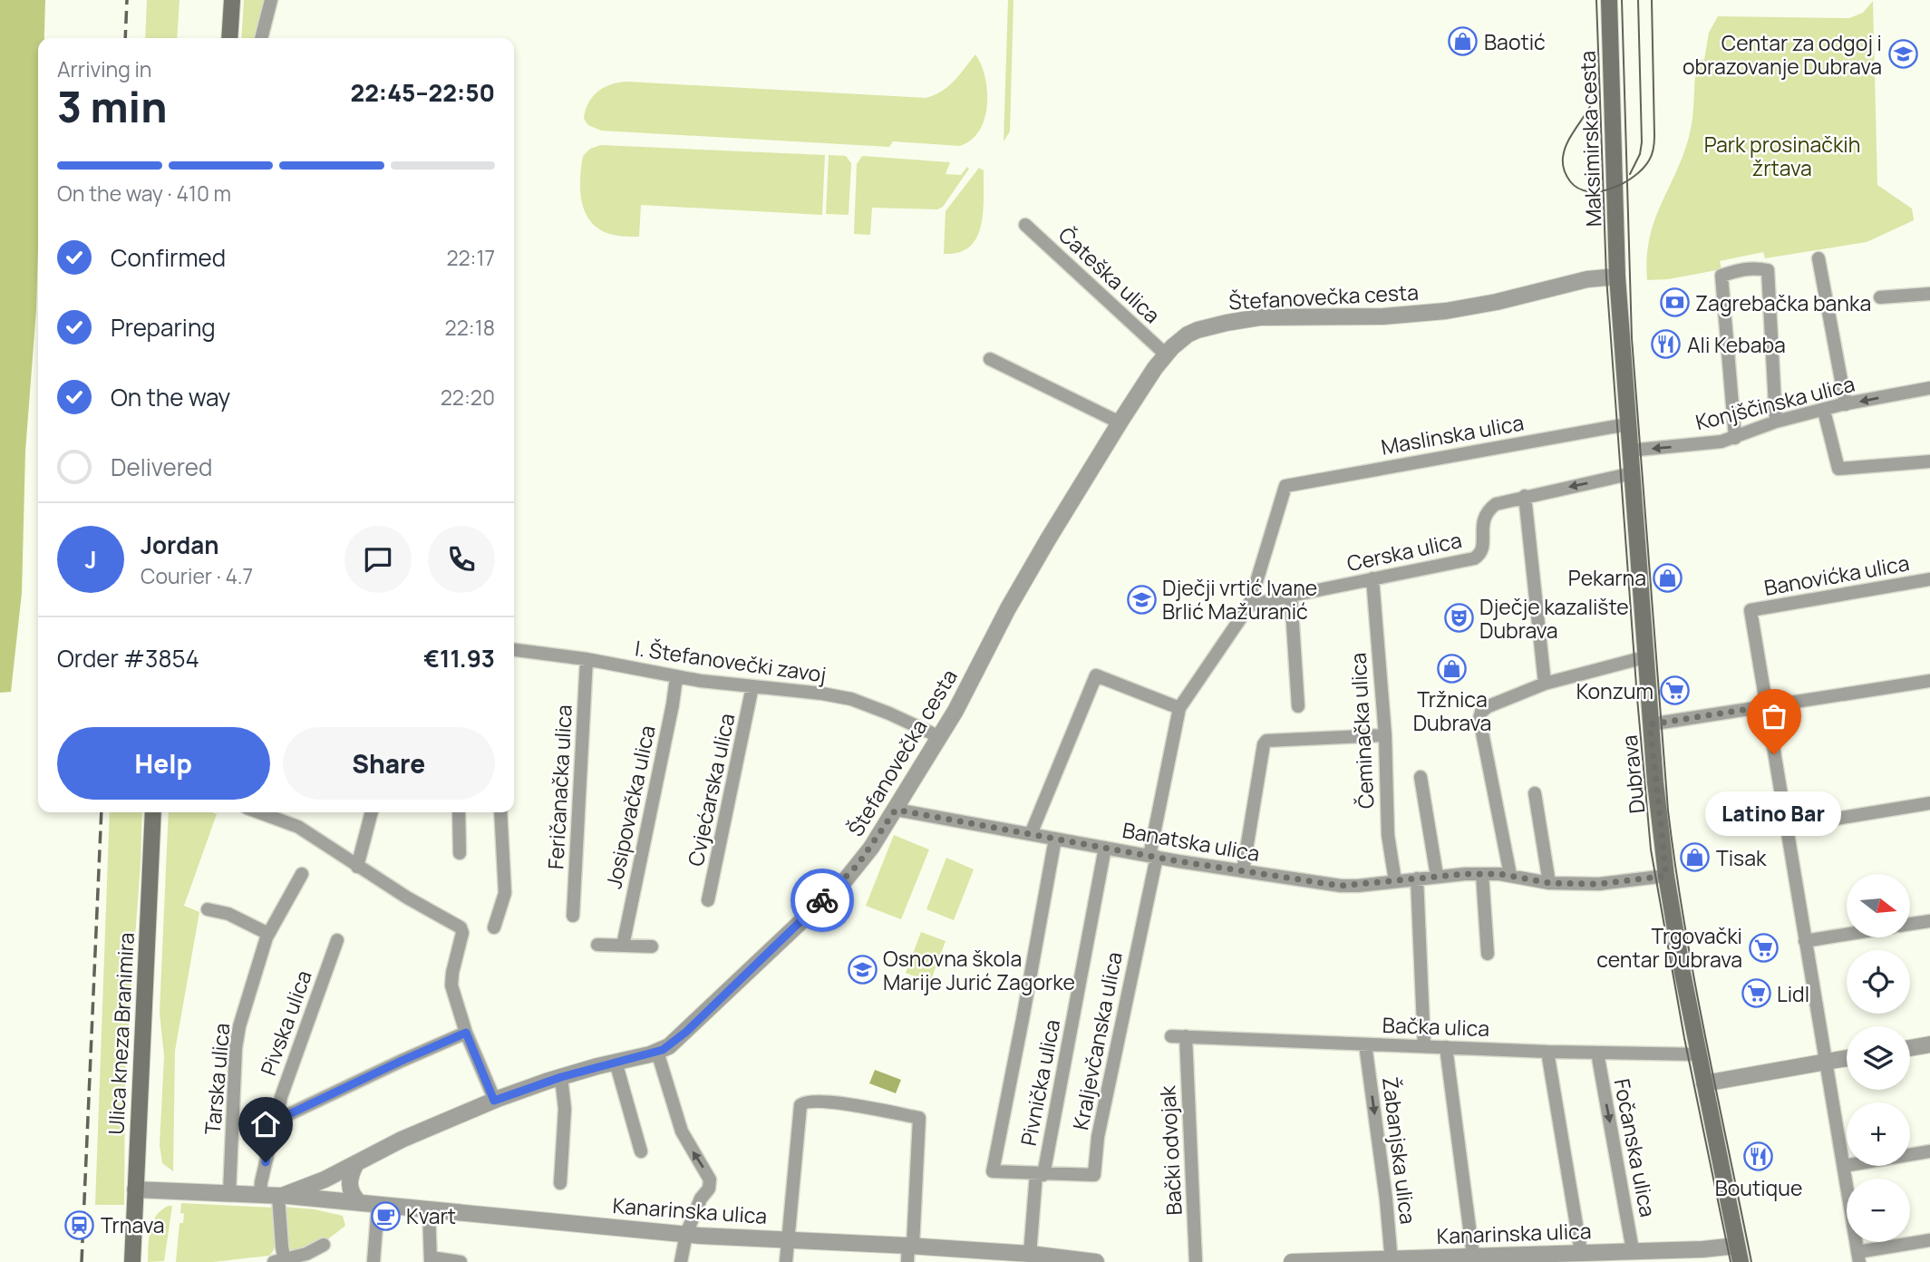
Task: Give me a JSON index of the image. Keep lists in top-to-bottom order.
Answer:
{
  "streets": {
    "main road": ["Maksimirska cesta", "Dubrava", "Ulica kneza Branimira"],
    "street": [
      "Čateška ulica",
      "Štefanovečka cesta",
      "Konjščinska ulica",
      "Maslinska ulica",
      "Cerska ulica",
      "Banovićka ulica",
      "I. Štefanovečki zavoj",
      "Čeminačka ulica",
      "Feričanačka ulica",
      "Cvjećarska ulica",
      "Josipovačka ulica",
      "Banatska ulica",
      "Pivska ulica",
      "Bačka ulica",
      "Kraljevčanska ulica",
      "Tarska ulica",
      "Pivnička ulica",
      "Fočanska ulica",
      "Bački odvojak",
      "Žabanjska ulica",
      "Kanarinska ulica"
    ]
  },
  "crossings": [
    ["Maksimirska cesta", "Štefanovečka cesta"],
    ["Maksimirska cesta", "Dubrava"],
    ["Čateška ulica", "Štefanovečka cesta"],
    ["Štefanovečka cesta", "I. Štefanovečki zavoj"],
    ["Štefanovečka cesta", "Dubrava"],
    ["Štefanovečka cesta", "Banatska ulica"],
    ["Štefanovečka cesta", "Pivska ulica"],
    ["Štefanovečka cesta", "Ulica kneza Branimira"],
    ["Štefanovečka cesta", "Tarska ulica"],
    ["Štefanovečka cesta", "Kanarinska ulica"],
    ["Konjščinska ulica", "Dubrava"],
    ["Maslinska ulica", "Cerska ulica"],
    ["Maslinska ulica", "Dubrava"],
    ["Cerska ulica", "Čeminačka ulica"],
    ["I. Štefanovečki zavoj", "Feričanačka ulica"],
    ["I. Štefanovečki zavoj", "Cvjećarska ulica"],
    ["I. Štefanovečki zavoj", "Josipovačka ulica"],
    ["Čeminačka ulica", "Banatska ulica"],
    ["Dubrava", "Banatska ulica"],
    ["Dubrava", "Bačka ulica"],
    ["Dubrava", "Kanarinska ulica"],
    ["Banatska ulica", "Kraljevčanska ulica"],
    ["Banatska ulica", "Pivnička ulica"],
    ["Bačka ulica", "Fočanska ulica"],
    ["Bačka ulica", "Bački odvojak"],
    ["Bačka ulica", "Žabanjska ulica"],
    ["Kraljevčanska ulica", "Pivnička ulica"],
    ["Pivnička ulica", "Kanarinska ulica"],
    ["Fočanska ulica", "Kanarinska ulica"],
    ["Žabanjska ulica", "Kanarinska ulica"]
  ],
  "one_way": ["Konjščinska ulica"],
  "parks": ["Park prosinačkih žrtava"],
  "places": {
    "shop": [
      "Baotić",
      "Pekarna",
      "Tržnica Dubrava",
      "Tisak"
    ],
    "school or university": ["Centar za odgoj i obrazovanje Dubrava", "Dječji vrtić Ivane Brlić Mažuranić", "Osnovna škola Marije Jurić Zagorke"],
    "bank": ["Zagrebačka banka"],
    "restaurant": ["Ali Kebaba", "Boutique"],
    "theatre": ["Dječje kazalište Dubrava"],
    "supermarket": ["Konzum", "Trgovački centar Dubrava", "Lidl"],
    "other": ["Latino Bar"],
    "cafe": ["Kvart"],
    "station": ["Trnava"]
  },
  "north": "right",
  "page": {
    "heading": ["3 min", "Arriving in", "22:45–22:50"],
    "panel": [
      "Jordan",
      "Courier · 4.7",
      "Order #3854",
      "€11.93"
    ],
    "bar": "On the way · 410 m",
    "list": [
      ["Confirmed", "22:17"],
      ["Preparing", "22:18"],
      ["On the way", "22:20"],
      "Delivered"
    ],
    "round": "J",
    "buttons": ["Help", "Share"],
    "bubble": "Latino Bar",
    "map_buttons": ["+", "−"]
  }
}
